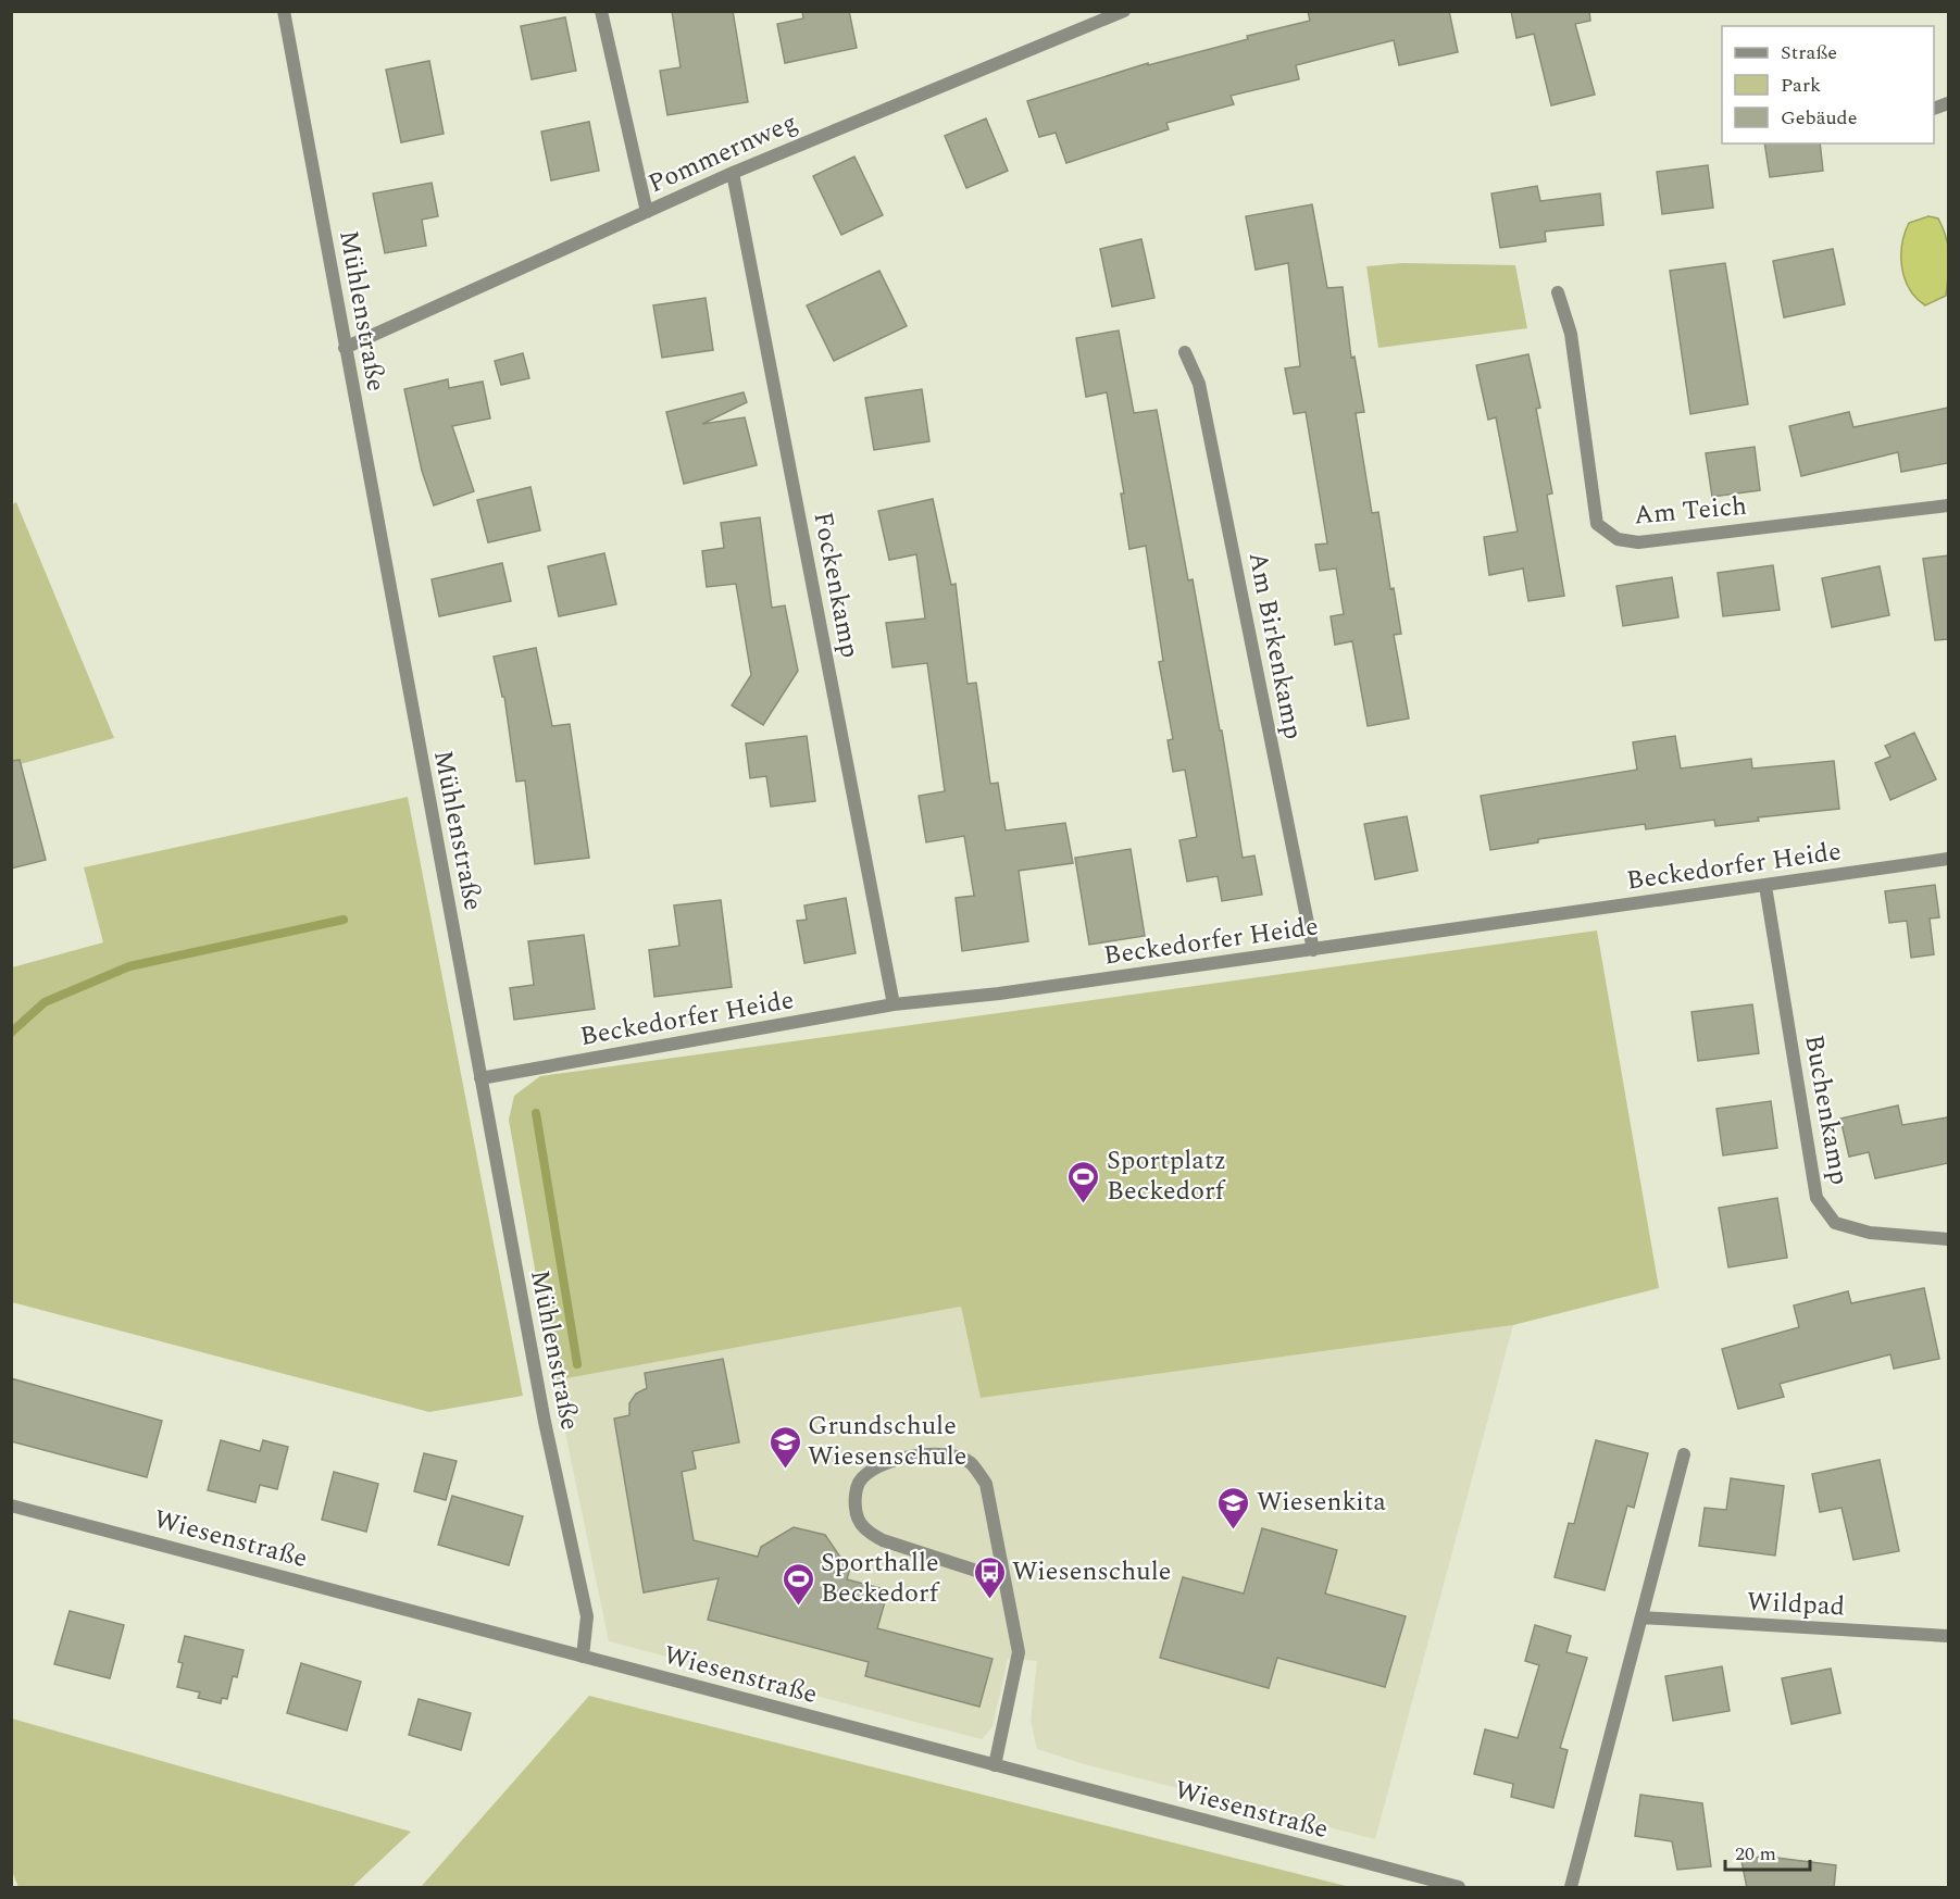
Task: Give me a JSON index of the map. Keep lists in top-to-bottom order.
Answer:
{
  "streets": {
    "street": [
      "Pommernweg",
      "Mühlenstraße",
      "Am Teich",
      "Fockenkamp",
      "Am Birkenkamp",
      "Beckedorfer Heide",
      "Buchenkamp",
      "Wiesenstraße",
      "Wildpad"
    ]
  },
  "crossings": [
    ["Pommernweg", "Mühlenstraße"],
    ["Pommernweg", "Fockenkamp"],
    ["Mühlenstraße", "Beckedorfer Heide"],
    ["Mühlenstraße", "Wiesenstraße"],
    ["Fockenkamp", "Beckedorfer Heide"],
    ["Am Birkenkamp", "Beckedorfer Heide"],
    ["Beckedorfer Heide", "Buchenkamp"]
  ],
  "places": {
    "sports": ["Sportplatz Beckedorf", "Sporthalle Beckedorf"],
    "school or university": ["Grundschule Wiesenschule", "Wiesenkita"],
    "bus stop": ["Wiesenschule"]
  },
  "legend": ["Straße", "Park", "Gebäude"],
  "scale_bar": "20 m"
}
